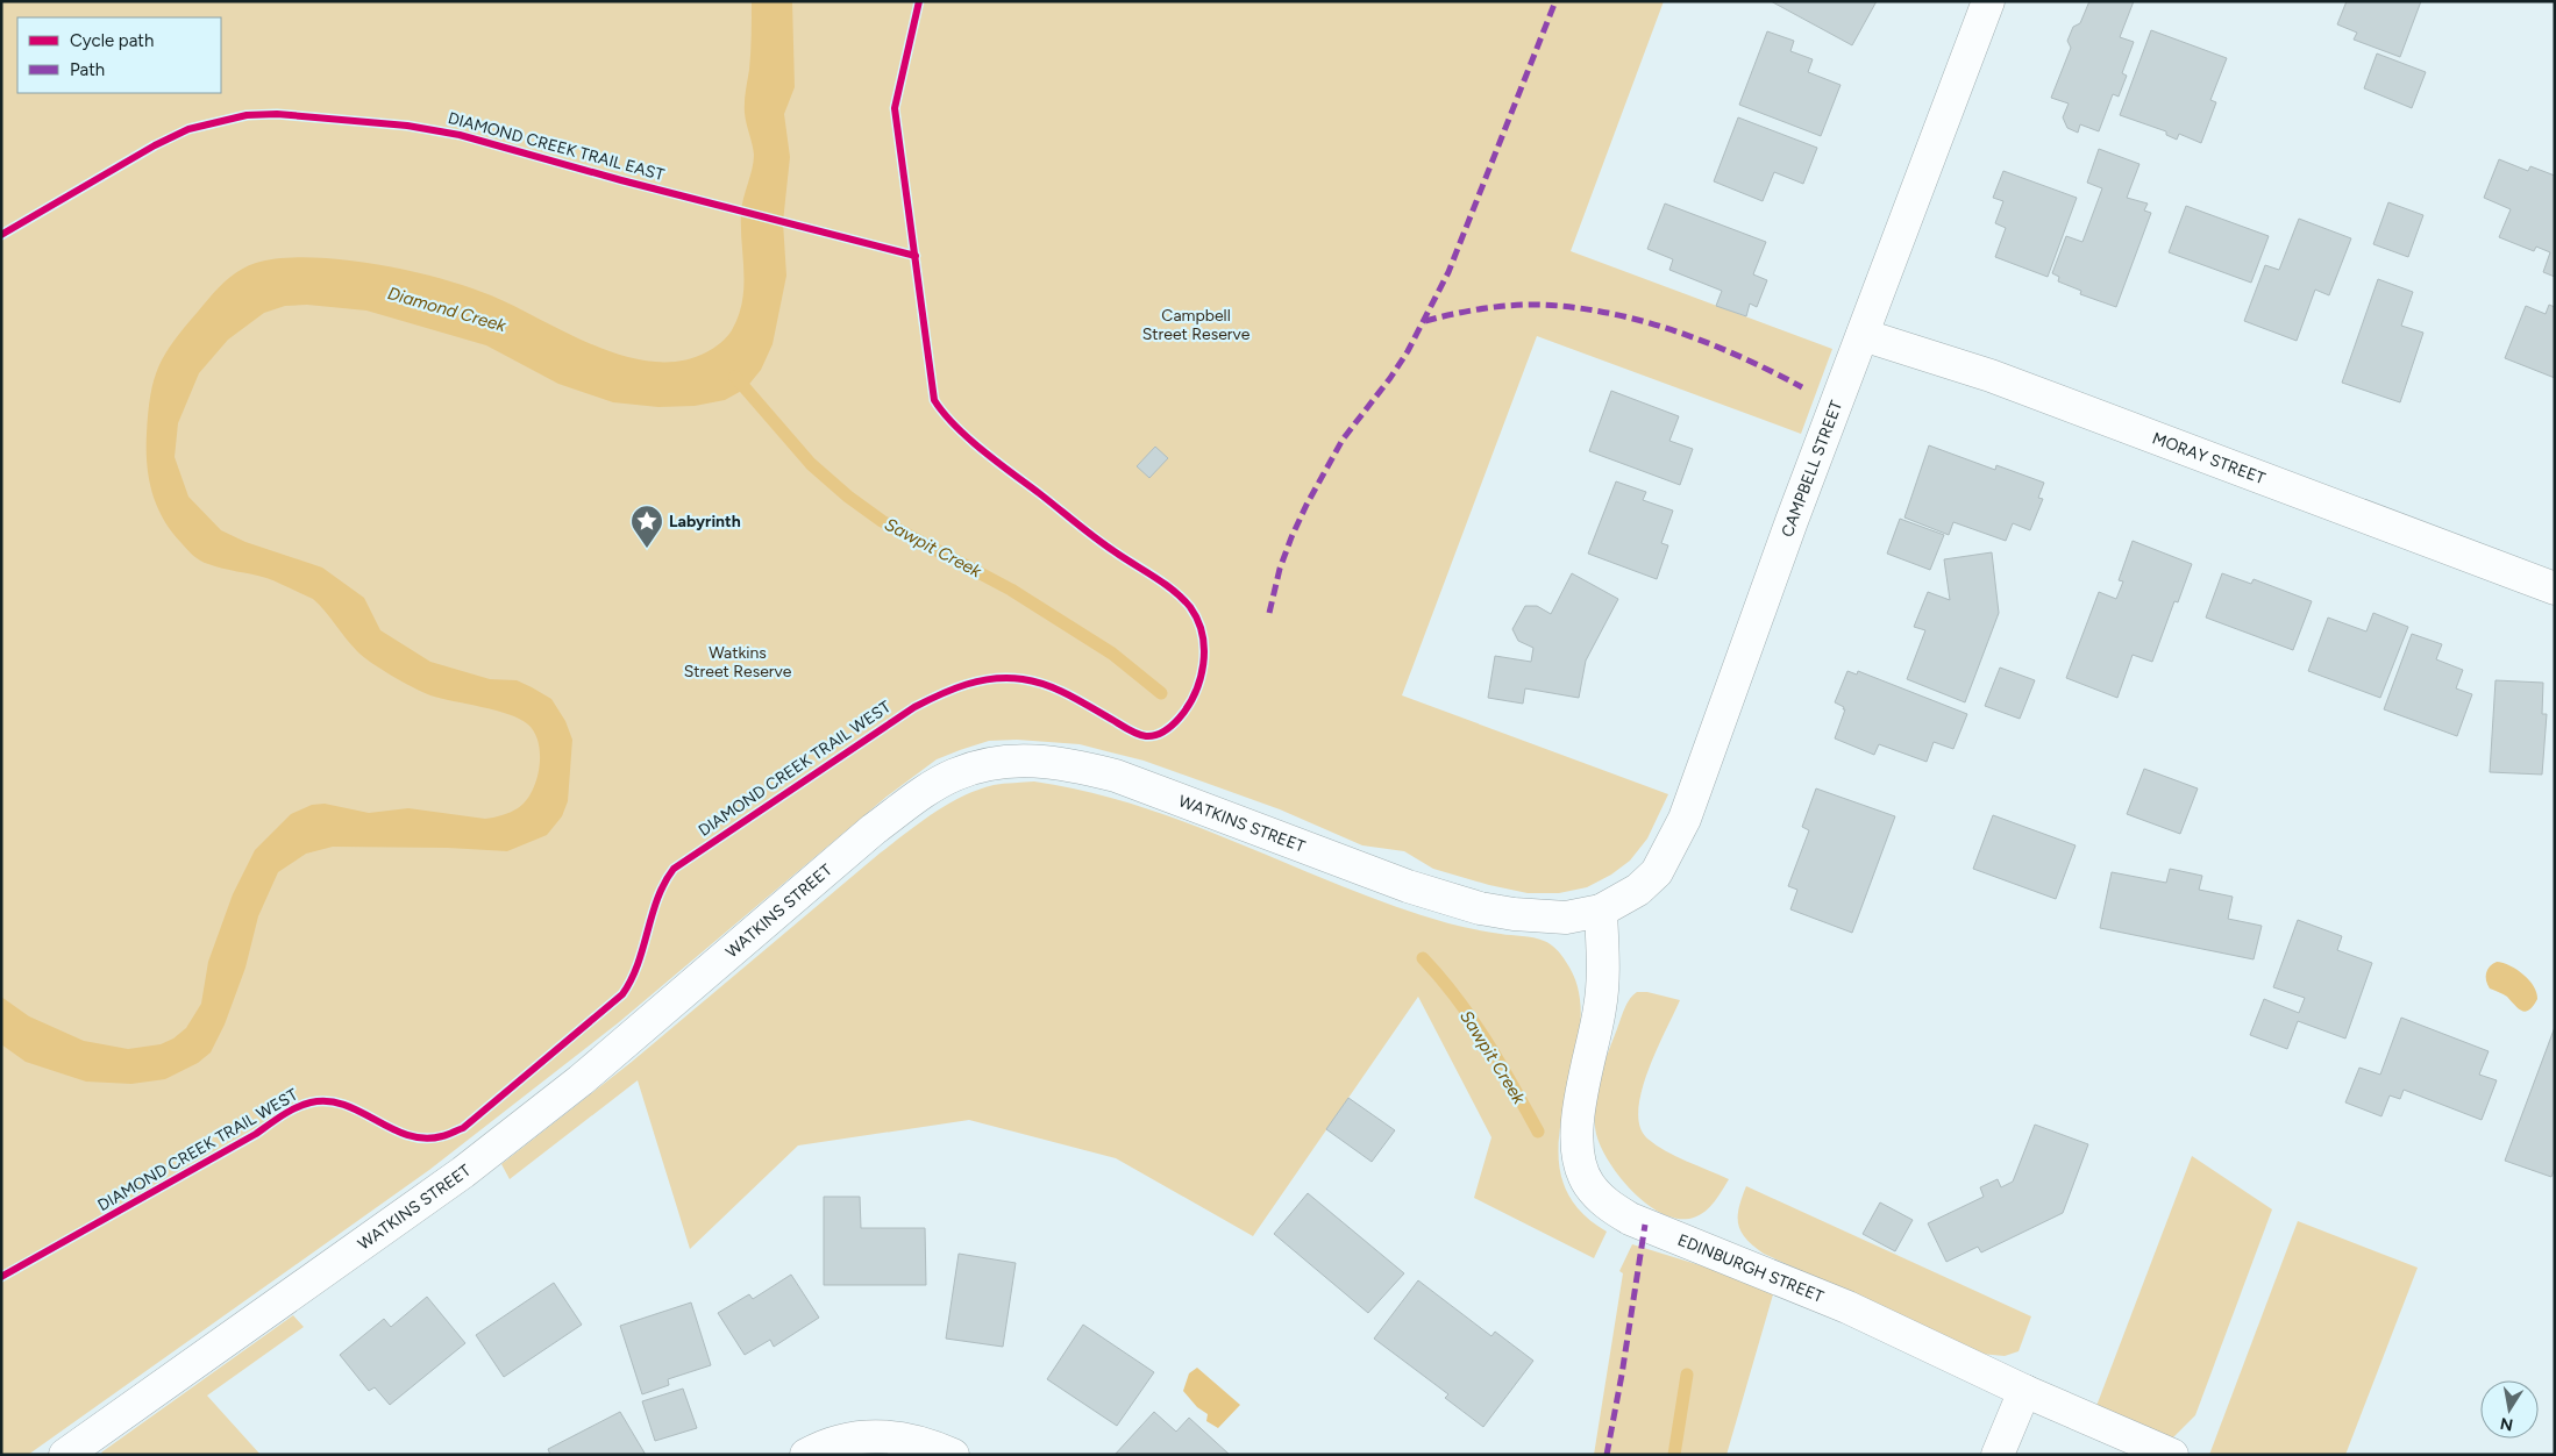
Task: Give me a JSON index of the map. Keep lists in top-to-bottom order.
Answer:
{
  "streets": {
    "street": [
      "MORAY STREET",
      "CAMPBELL STREET",
      "WATKINS STREET",
      "EDINBURGH STREET"
    ],
    "cycle path": ["DIAMOND CREEK TRAIL EAST", "DIAMOND CREEK TRAIL WEST"]
  },
  "crossings": [
    ["MORAY STREET", "CAMPBELL STREET"],
    ["CAMPBELL STREET", "WATKINS STREET"],
    ["CAMPBELL STREET", "EDINBURGH STREET"],
    ["WATKINS STREET", "EDINBURGH STREET"]
  ],
  "water": ["Diamond Creek", "Sawpit Creek"],
  "parks": ["Campbell Street Reserve", "Watkins Street Reserve"],
  "places": {
    "place": ["Labyrinth"]
  },
  "legend": ["Cycle path", "Path"],
  "north": "bottom"
}
